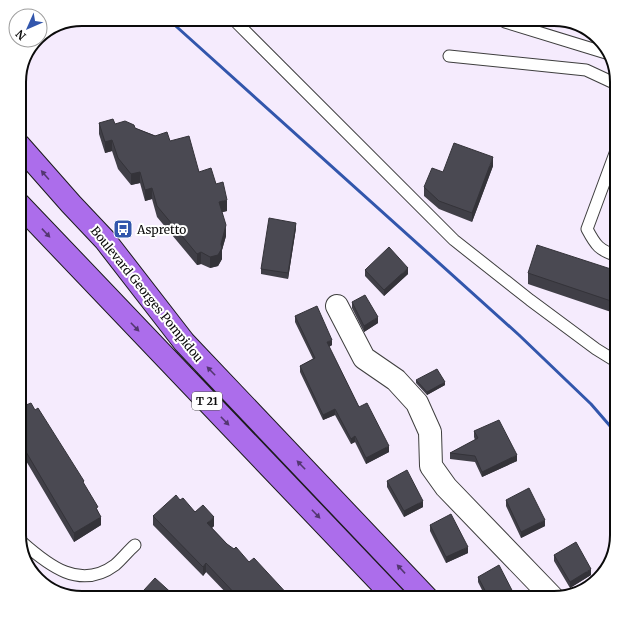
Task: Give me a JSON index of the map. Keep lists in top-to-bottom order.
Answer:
{
  "streets": {
    "main road": ["Boulevard Georges Pompidou", "T 21"]
  },
  "places": {
    "bus stop": ["Aspretto"]
  },
  "north": "bottom left"
}
